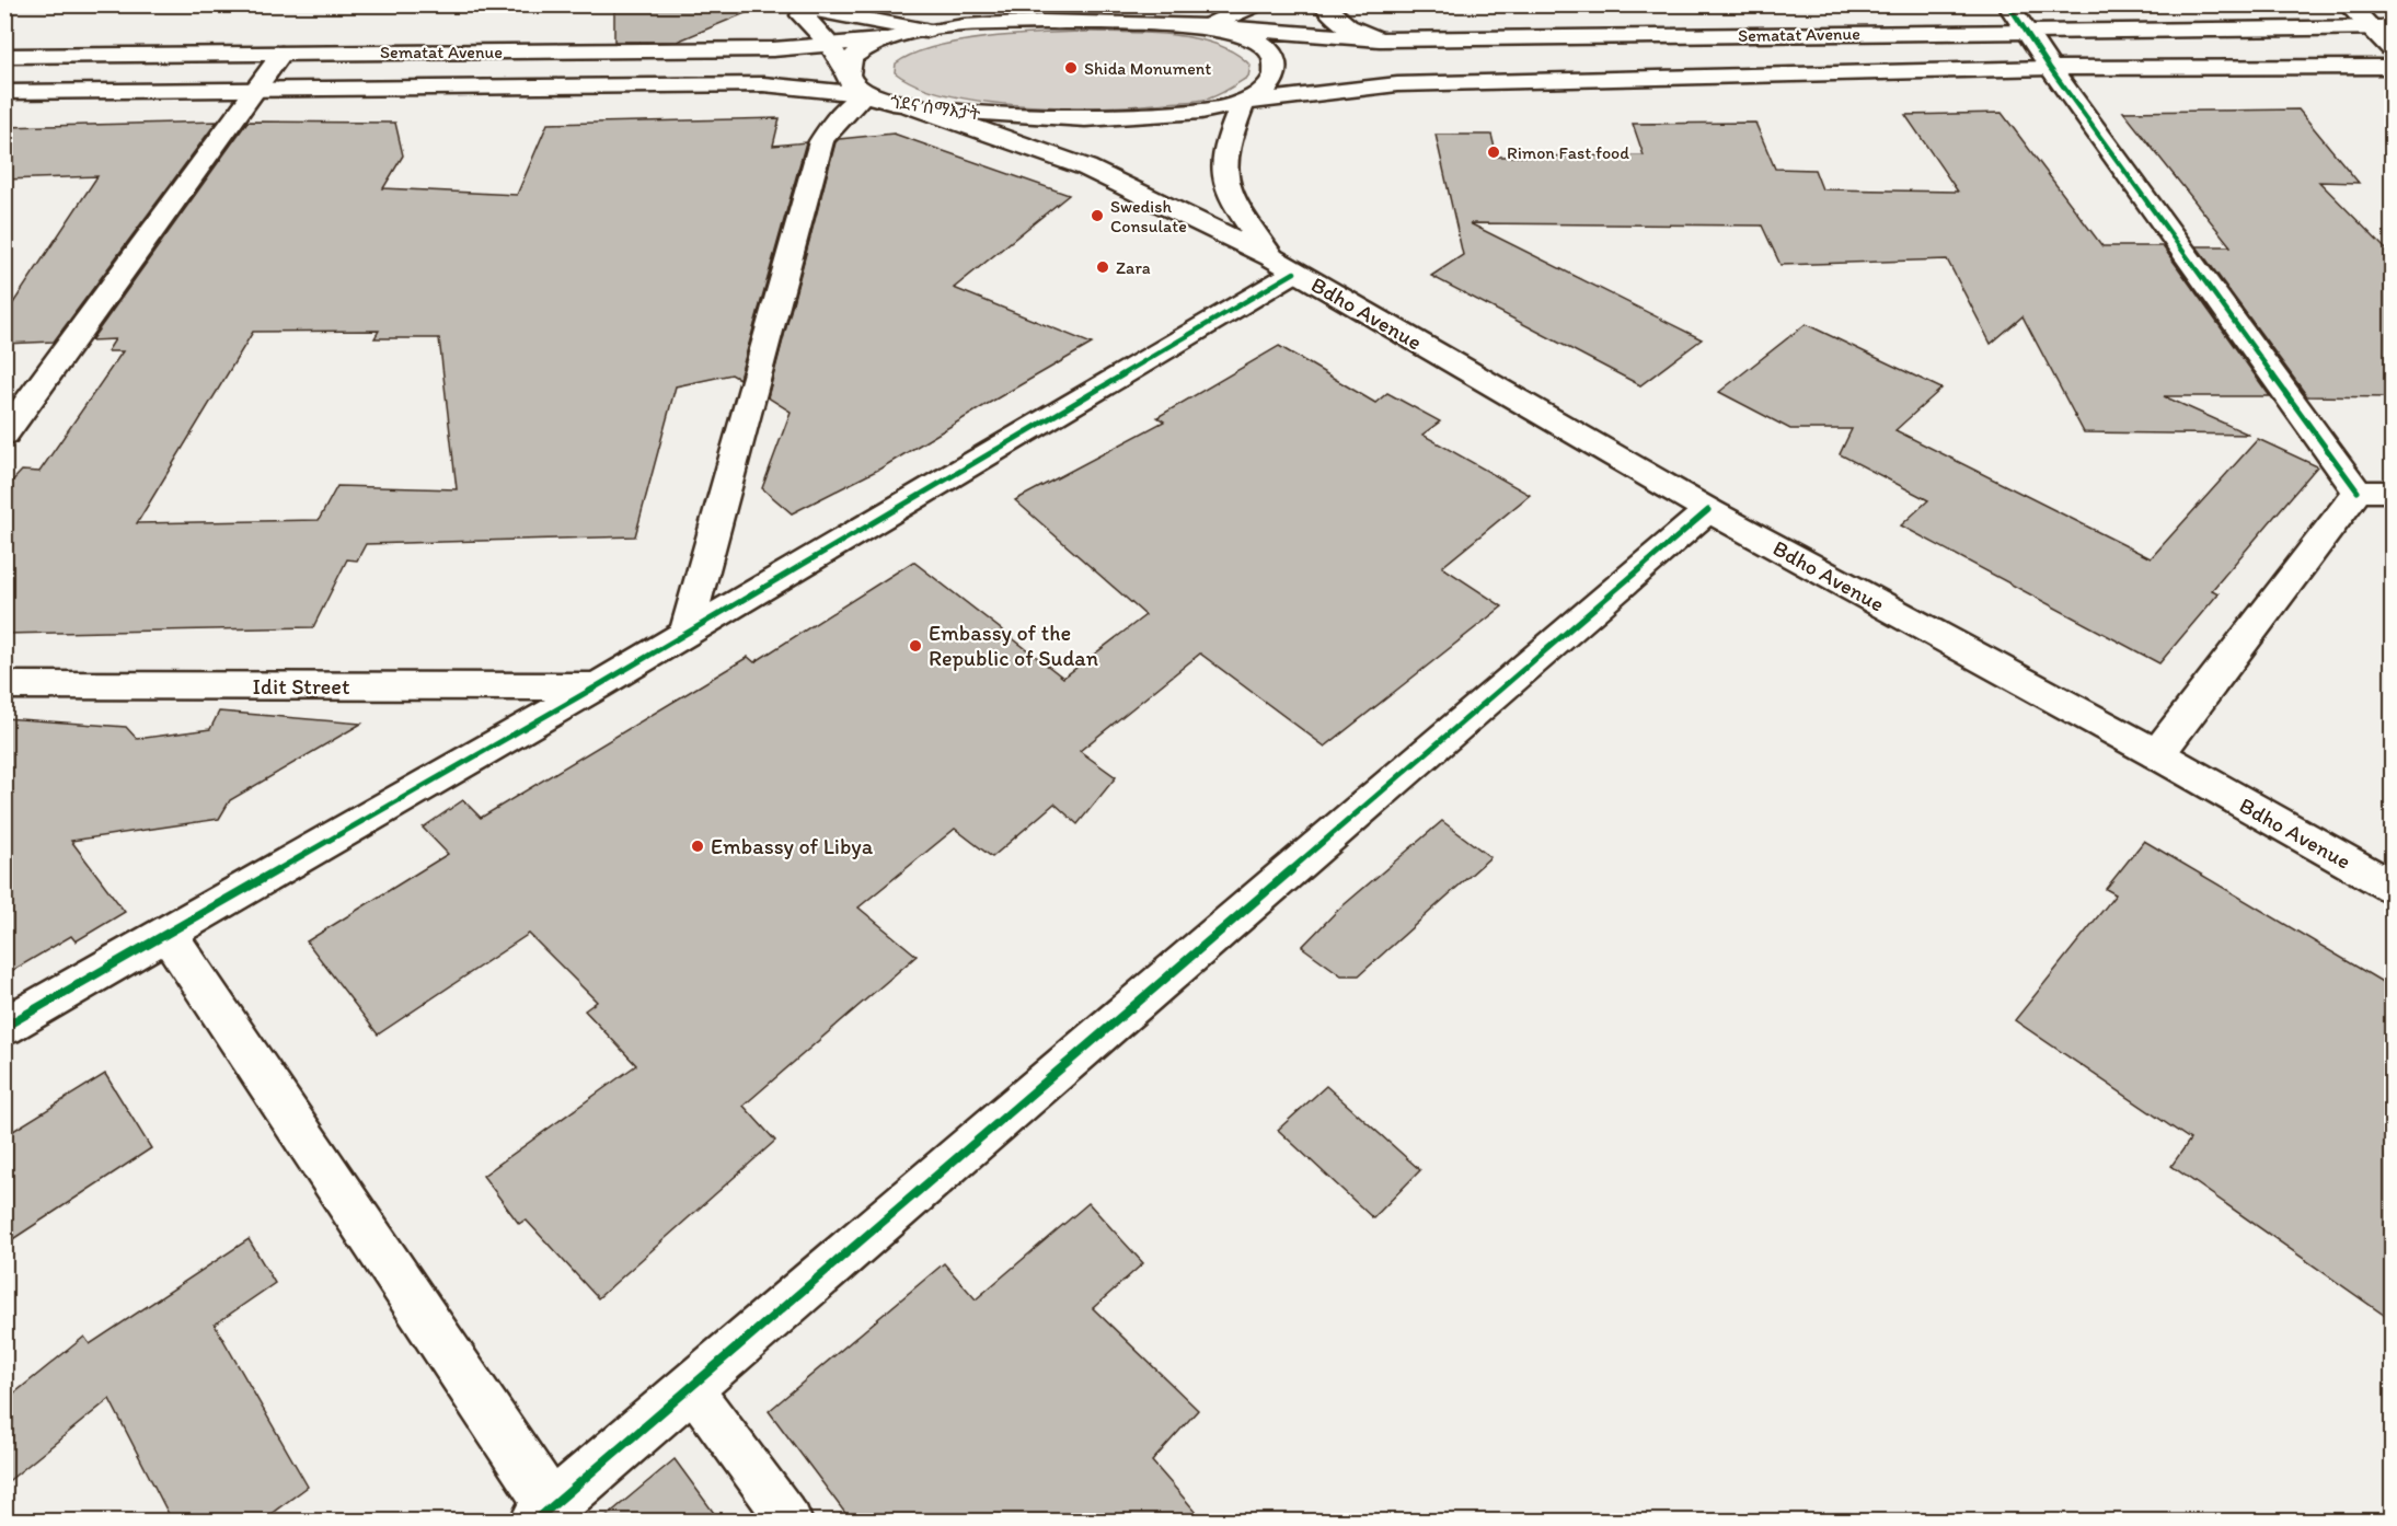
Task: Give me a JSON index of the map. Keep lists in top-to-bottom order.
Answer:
{
  "streets": {
    "main road": [
      "Sematat Avenue",
      "ጎደና ሰማእታት",
      "Bdho Avenue",
      "Idit Street"
    ]
  },
  "crossings": [
    ["Sematat Avenue", "ጎደና ሰማእታት"],
    ["ጎደና ሰማእታት", "Bdho Avenue"]
  ],
  "places": [
    "Shida Monument",
    "Rimon Fast food",
    "Swedish Consulate",
    "Zara",
    "Embassy of the Republic of Sudan",
    "Embassy of Libya"
  ]
}
